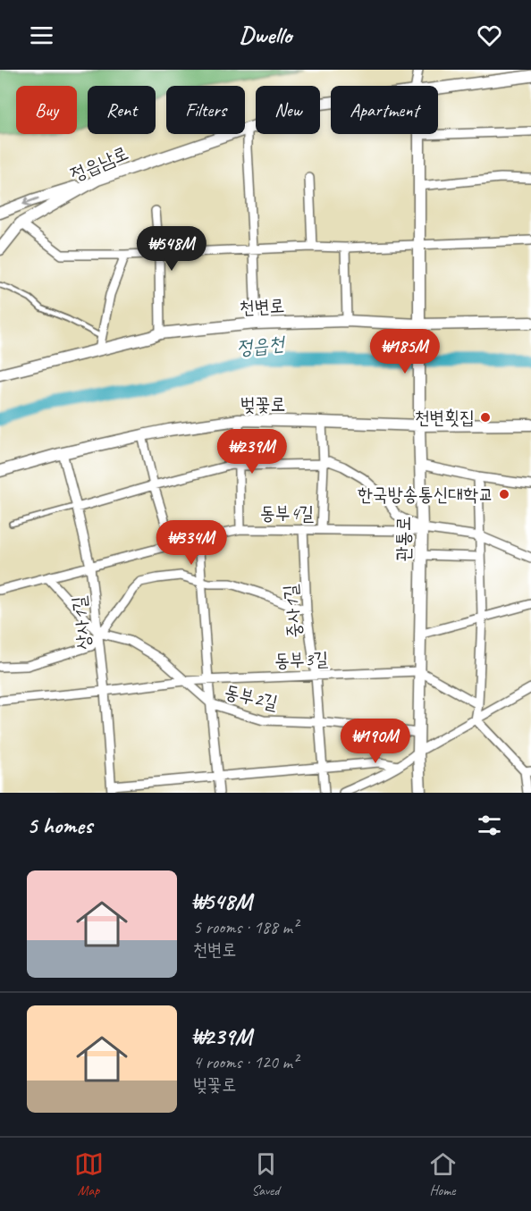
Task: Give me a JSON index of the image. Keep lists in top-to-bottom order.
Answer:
{
  "streets": {
    "street": [
      "정읍남로",
      "천변로",
      "벚꽃로",
      "동부4길",
      "관통로",
      "중사1길",
      "상사1길",
      "동부3길",
      "동부2길"
    ]
  },
  "crossings": [
    ["천변로", "관통로"],
    ["벚꽃로", "관통로"],
    ["벚꽃로", "상사1길"],
    ["동부4길", "관통로"],
    ["동부4길", "중사1길"],
    ["동부4길", "상사1길"],
    ["관통로", "동부3길"],
    ["관통로", "동부2길"],
    ["중사1길", "동부3길"],
    ["중사1길", "동부2길"],
    ["상사1길", "동부3길"],
    ["상사1길", "동부2길"],
    ["동부3길", "동부2길"]
  ],
  "water": ["정읍천"],
  "places": ["천변횟집", "한국방송통신대학교"],
  "page": {
    "header": "Dwello",
    "chip": [
      "Buy",
      "Rent",
      "Filters",
      "New",
      "Apartment"
    ],
    "price": [
      "₩548M",
      "₩185M",
      "₩239M",
      "₩334M",
      "₩190M"
    ],
    "heading": "5 homes",
    "list": [
      {
        "name": "₩548M",
        "note": "5 rooms · 188 m² · 천변로"
      },
      {
        "name": "₩239M",
        "note": "4 rooms · 120 m² · 벚꽃로"
      }
    ],
    "tabs": ["Map", "Saved", "Home"]
  }
}
